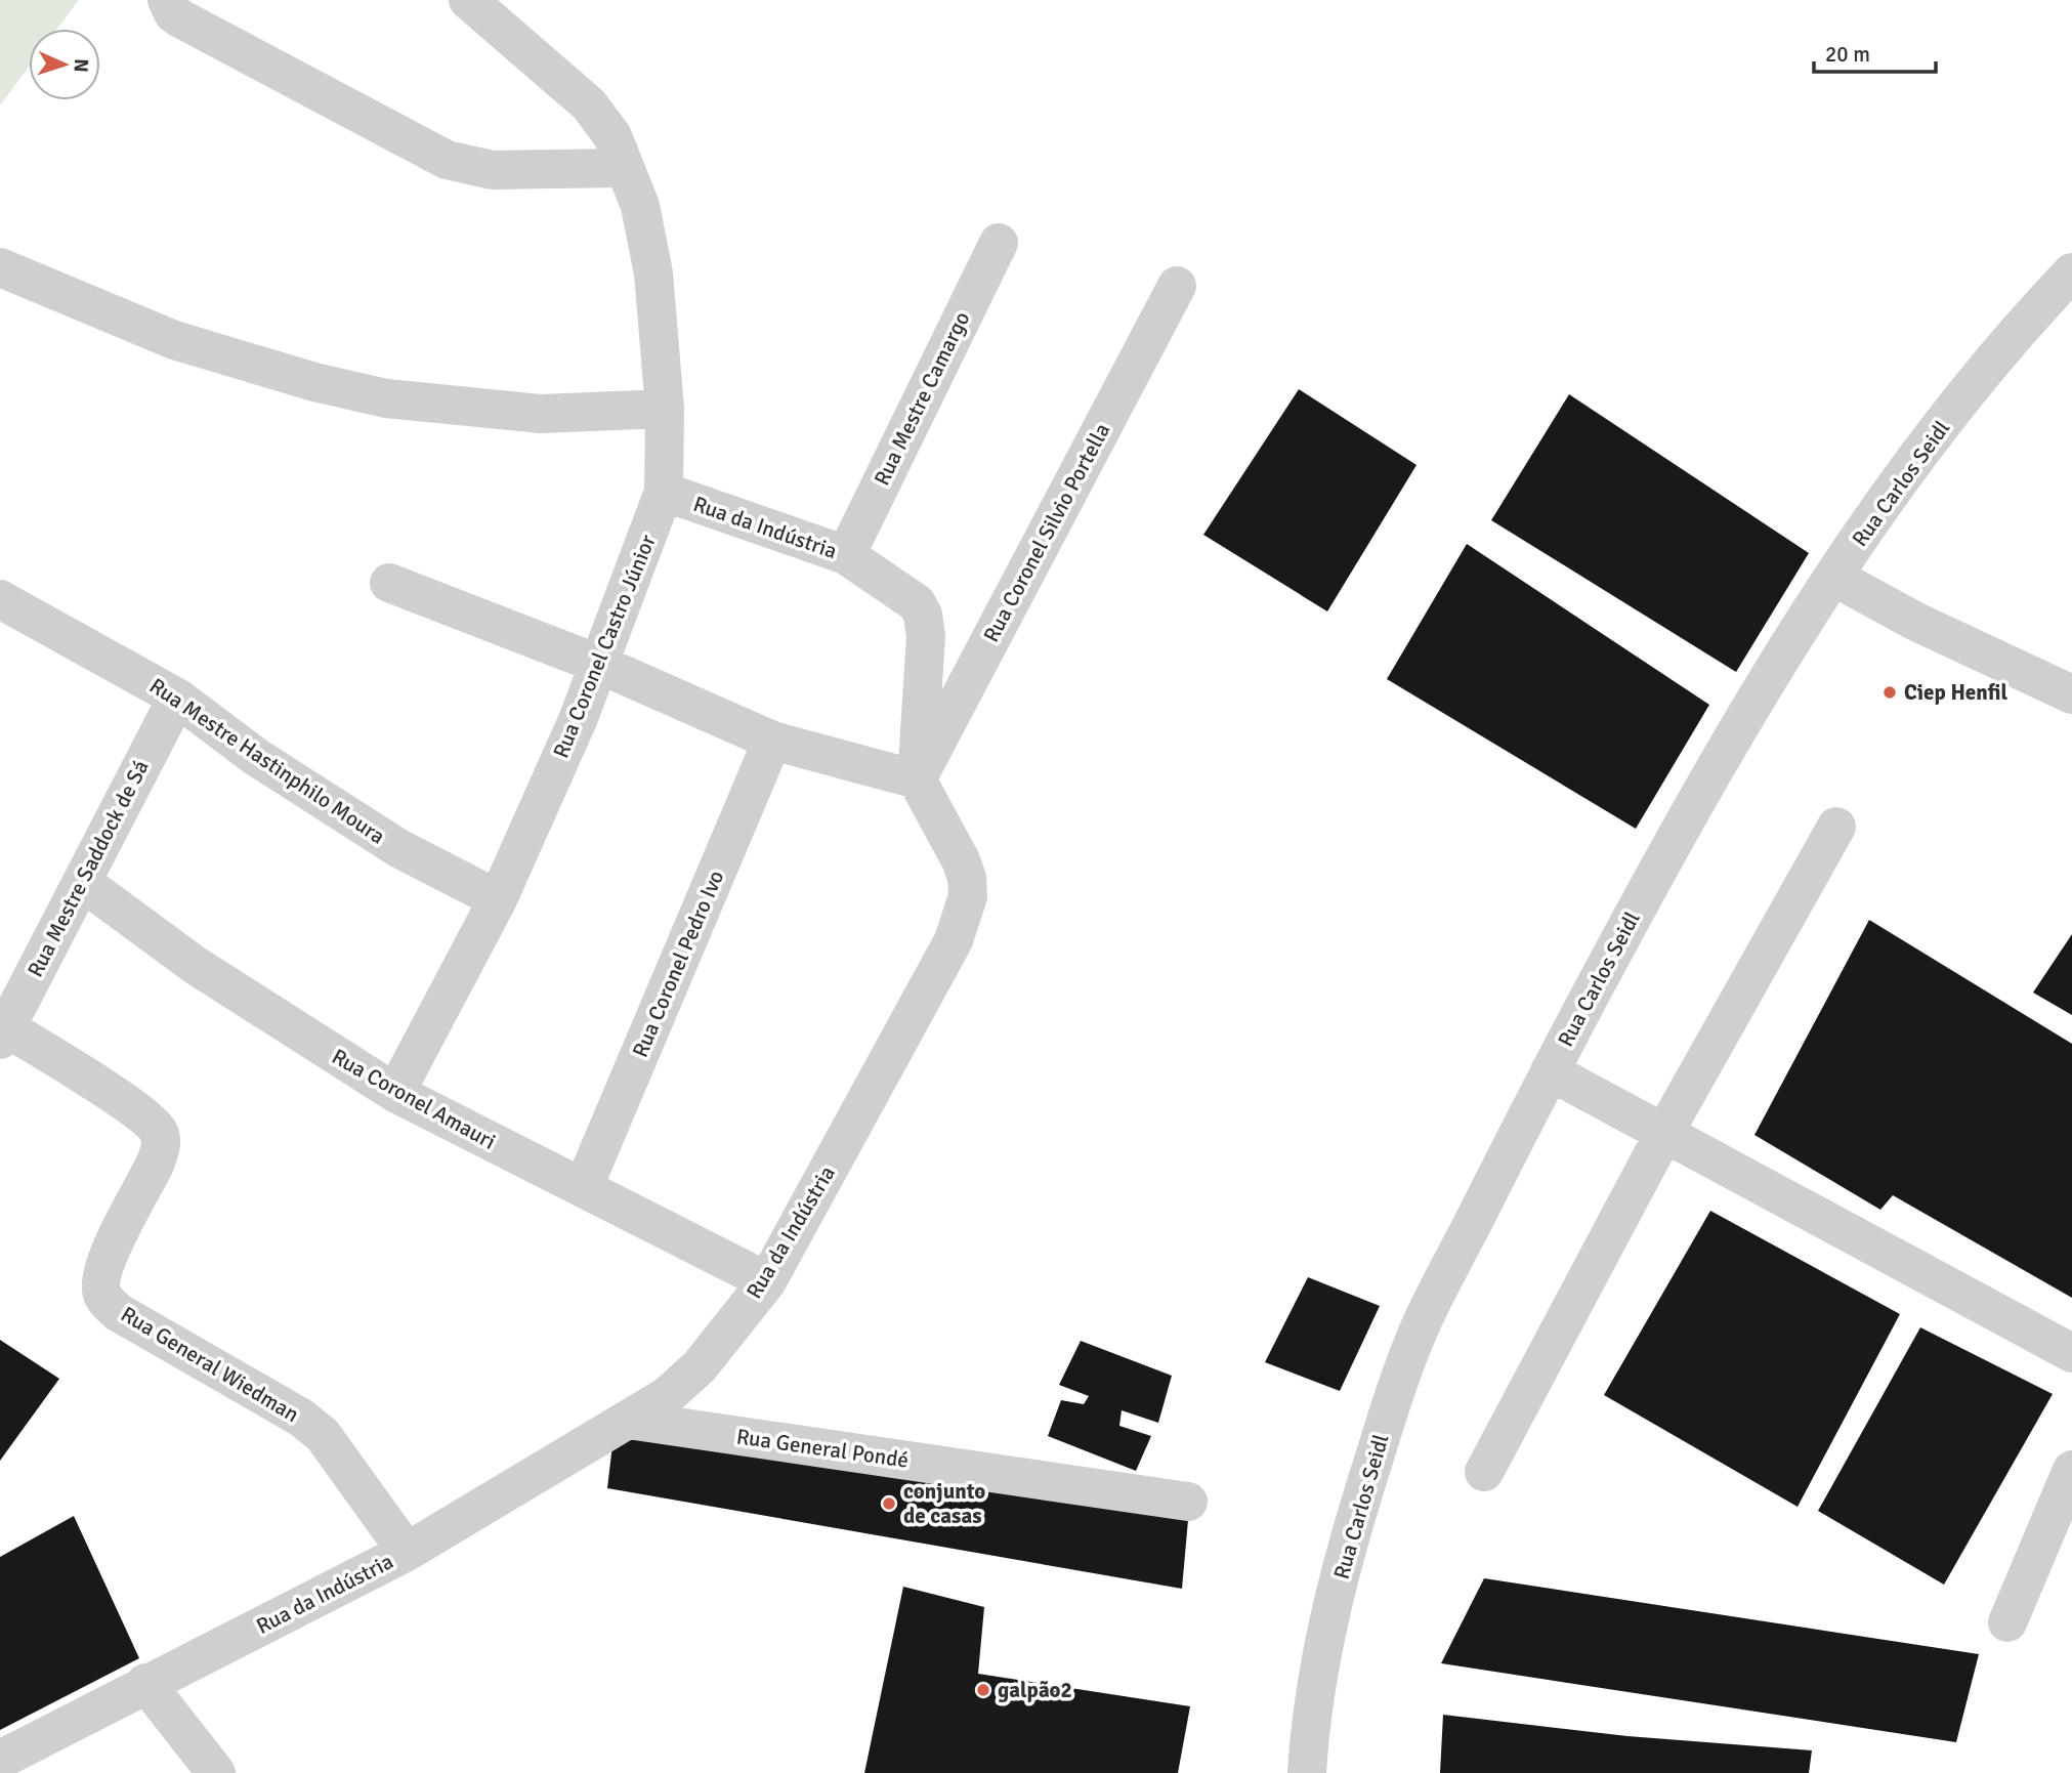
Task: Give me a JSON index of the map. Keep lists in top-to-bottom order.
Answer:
{
  "streets": {
    "street": [
      "Rua Mestre Camargo",
      "Rua Carlos Seidl",
      "Rua da Indústria",
      "Rua Coronel Silvio Portella",
      "Rua Coronel Castro Júnior",
      "Rua Mestre Hastinphilo Moura",
      "Rua Mestre Saddock de Sá",
      "Rua Coronel Pedro Ivo",
      "Rua Coronel Amauri",
      "Rua General Wiedman",
      "Rua General Pondé"
    ]
  },
  "crossings": [
    ["Rua Mestre Camargo", "Rua da Indústria"],
    ["Rua da Indústria", "Rua Coronel Silvio Portella"],
    ["Rua da Indústria", "Rua Coronel Castro Júnior"],
    ["Rua da Indústria", "Rua Coronel Amauri"],
    ["Rua da Indústria", "Rua General Wiedman"],
    ["Rua da Indústria", "Rua General Pondé"],
    ["Rua Coronel Castro Júnior", "Rua Mestre Hastinphilo Moura"],
    ["Rua Coronel Castro Júnior", "Rua Coronel Amauri"],
    ["Rua Mestre Hastinphilo Moura", "Rua Mestre Saddock de Sá"],
    ["Rua Mestre Saddock de Sá", "Rua Coronel Amauri"],
    ["Rua Mestre Saddock de Sá", "Rua General Wiedman"],
    ["Rua Coronel Pedro Ivo", "Rua Coronel Amauri"]
  ],
  "places": ["Ciep Henfil", "conjunto de casas", "galpão2"],
  "scale_bar": "20 m",
  "north": "right"
}
